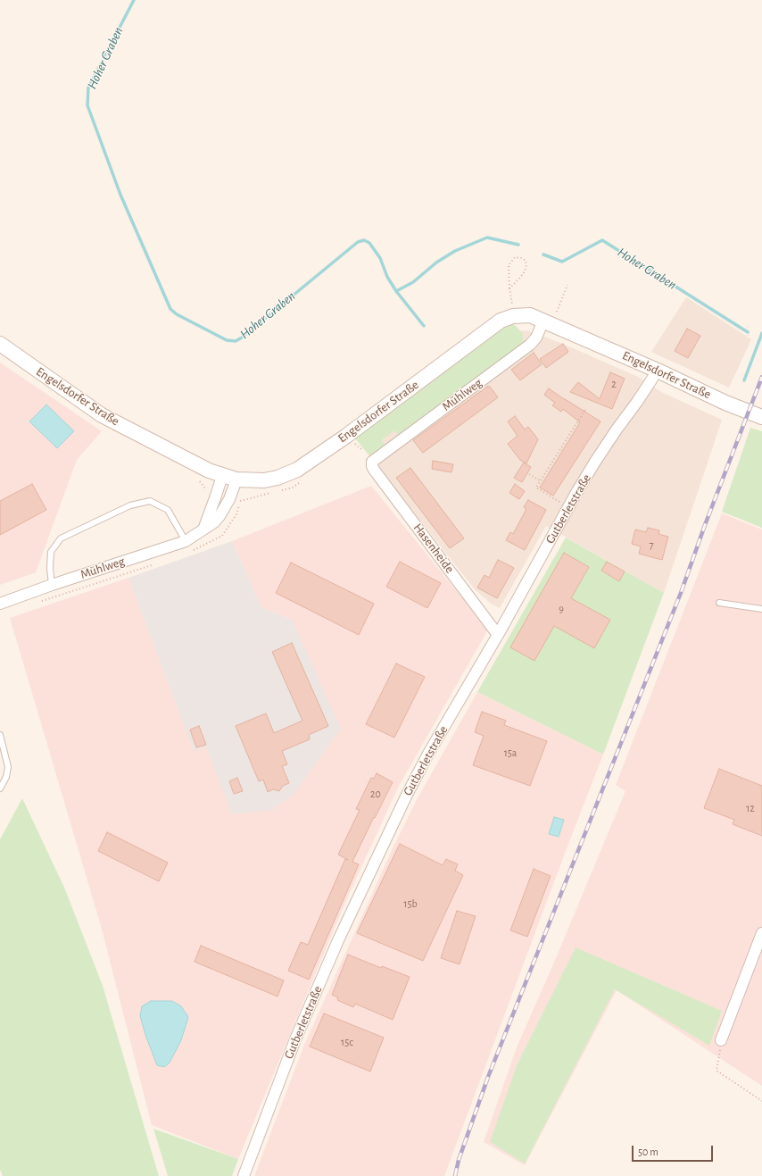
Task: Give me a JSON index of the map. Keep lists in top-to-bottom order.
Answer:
{
  "streets": {
    "main road": ["Engelsdorfer Straße"],
    "street": ["Mühlweg", "Gutberletstraße", "Hasenheide"]
  },
  "crossings": [
    ["Engelsdorfer Straße", "Mühlweg"],
    ["Engelsdorfer Straße", "Gutberletstraße"],
    ["Mühlweg", "Hasenheide"],
    ["Gutberletstraße", "Hasenheide"]
  ],
  "water": ["Hoher Graben"],
  "house_numbers": [
    "2",
    "7",
    "9",
    "15a",
    "20",
    "12",
    "15b",
    "15c"
  ],
  "scale_bar": "50 m"
}
